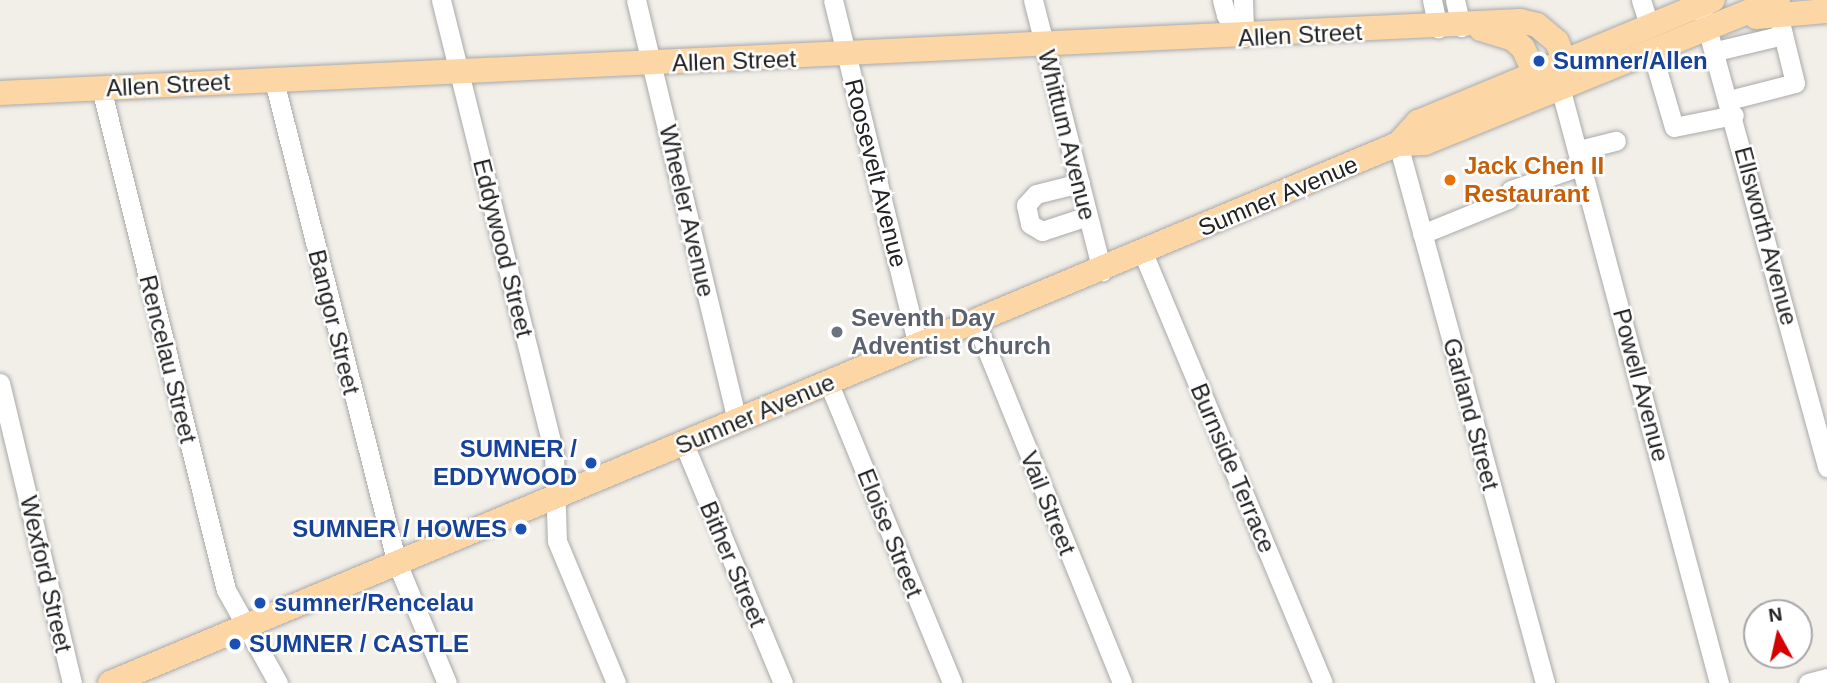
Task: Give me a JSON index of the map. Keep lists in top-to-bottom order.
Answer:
{
  "streets": {
    "main road": ["Allen Street", "Sumner Avenue"],
    "street": [
      "Whittum Avenue",
      "Roosevelt Avenue",
      "Wheeler Avenue",
      "Ellsworth Avenue",
      "Eddywood Street",
      "Bangor Street",
      "Rencelau Street",
      "Powell Avenue",
      "Garland Street",
      "Burnside Terrace",
      "Vail Street",
      "Eloise Street",
      "Bither Street",
      "Wexford Street"
    ]
  },
  "crossings": [
    ["Allen Street", "Whittum Avenue"],
    ["Allen Street", "Roosevelt Avenue"],
    ["Allen Street", "Sumner Avenue"],
    ["Allen Street", "Wheeler Avenue"],
    ["Allen Street", "Eddywood Street"],
    ["Allen Street", "Bangor Street"],
    ["Allen Street", "Rencelau Street"],
    ["Allen Street", "Powell Avenue"],
    ["Whittum Avenue", "Sumner Avenue"],
    ["Roosevelt Avenue", "Sumner Avenue"],
    ["Sumner Avenue", "Wheeler Avenue"],
    ["Sumner Avenue", "Ellsworth Avenue"],
    ["Sumner Avenue", "Eddywood Street"],
    ["Sumner Avenue", "Bangor Street"],
    ["Sumner Avenue", "Rencelau Street"],
    ["Sumner Avenue", "Powell Avenue"],
    ["Sumner Avenue", "Garland Street"],
    ["Sumner Avenue", "Burnside Terrace"],
    ["Sumner Avenue", "Vail Street"],
    ["Sumner Avenue", "Eloise Street"],
    ["Sumner Avenue", "Bither Street"]
  ],
  "places": [
    "Sumner/Allen",
    "Jack Chen II Restaurant",
    "Seventh Day Adventist Church",
    "SUMNER / EDDYWOOD",
    "SUMNER / HOWES",
    "sumner/Rencelau",
    "SUMNER / CASTLE"
  ],
  "north": "top"
}
